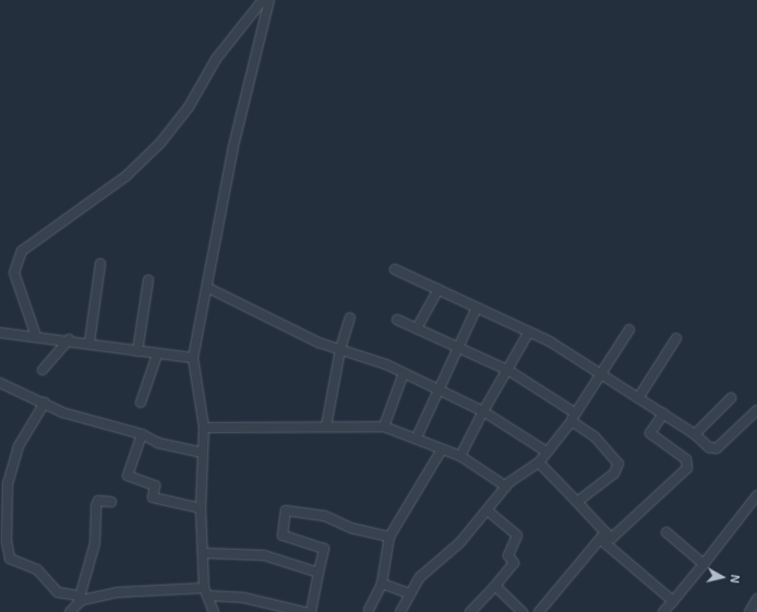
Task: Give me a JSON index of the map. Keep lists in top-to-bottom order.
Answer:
{
  "north": "right"
}
